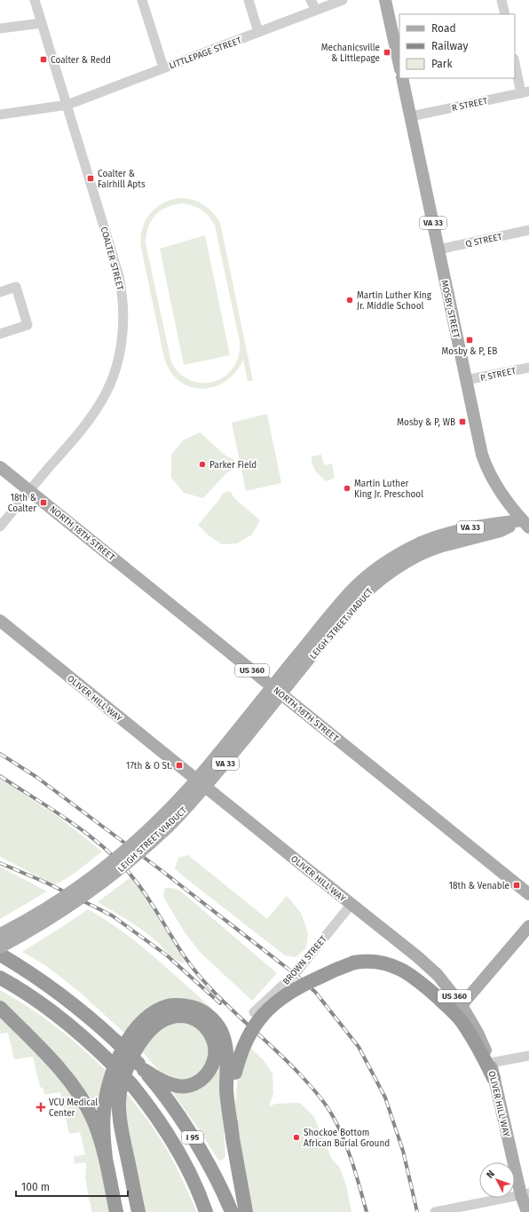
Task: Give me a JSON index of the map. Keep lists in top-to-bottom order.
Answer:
{
  "streets": {
    "highway": ["I 95"],
    "main road": [
      "VA 33",
      "MOSBY STREET",
      "NORTH 18TH STREET",
      "LEIGH STREET VIADUCT",
      "US 360",
      "OLIVER HILL WAY"
    ],
    "street": [
      "LITTLEPAGE STREET",
      "R STREET",
      "Q STREET",
      "COALTER STREET",
      "P STREET",
      "BROWN STREET"
    ]
  },
  "crossings": [
    ["LITTLEPAGE STREET", "COALTER STREET"],
    ["R STREET", "MOSBY STREET"],
    ["Q STREET", "MOSBY STREET"],
    ["COALTER STREET", "NORTH 18TH STREET"],
    ["MOSBY STREET", "P STREET"],
    ["MOSBY STREET", "LEIGH STREET VIADUCT"],
    ["OLIVER HILL WAY", "BROWN STREET"]
  ],
  "places": {
    "transit": [
      "Mechanicsville & Littlepage",
      "Coalter & Redd",
      "Coalter & Fairhill Apts",
      "Mosby & P, EB",
      "Mosby & P, WB",
      "18th & Coalter",
      "17th & O St.",
      "18th & Venable"
    ],
    "other": [
      "Martin Luther King Jr. Middle School",
      "Parker Field",
      "Martin Luther King Jr. Preschool",
      "Shockoe Bottom African Burial Ground"
    ],
    "health": ["VCU Medical Center"]
  },
  "legend": ["Road", "Railway", "Park"],
  "scale_bar": "100 m",
  "north": "top left"
}
